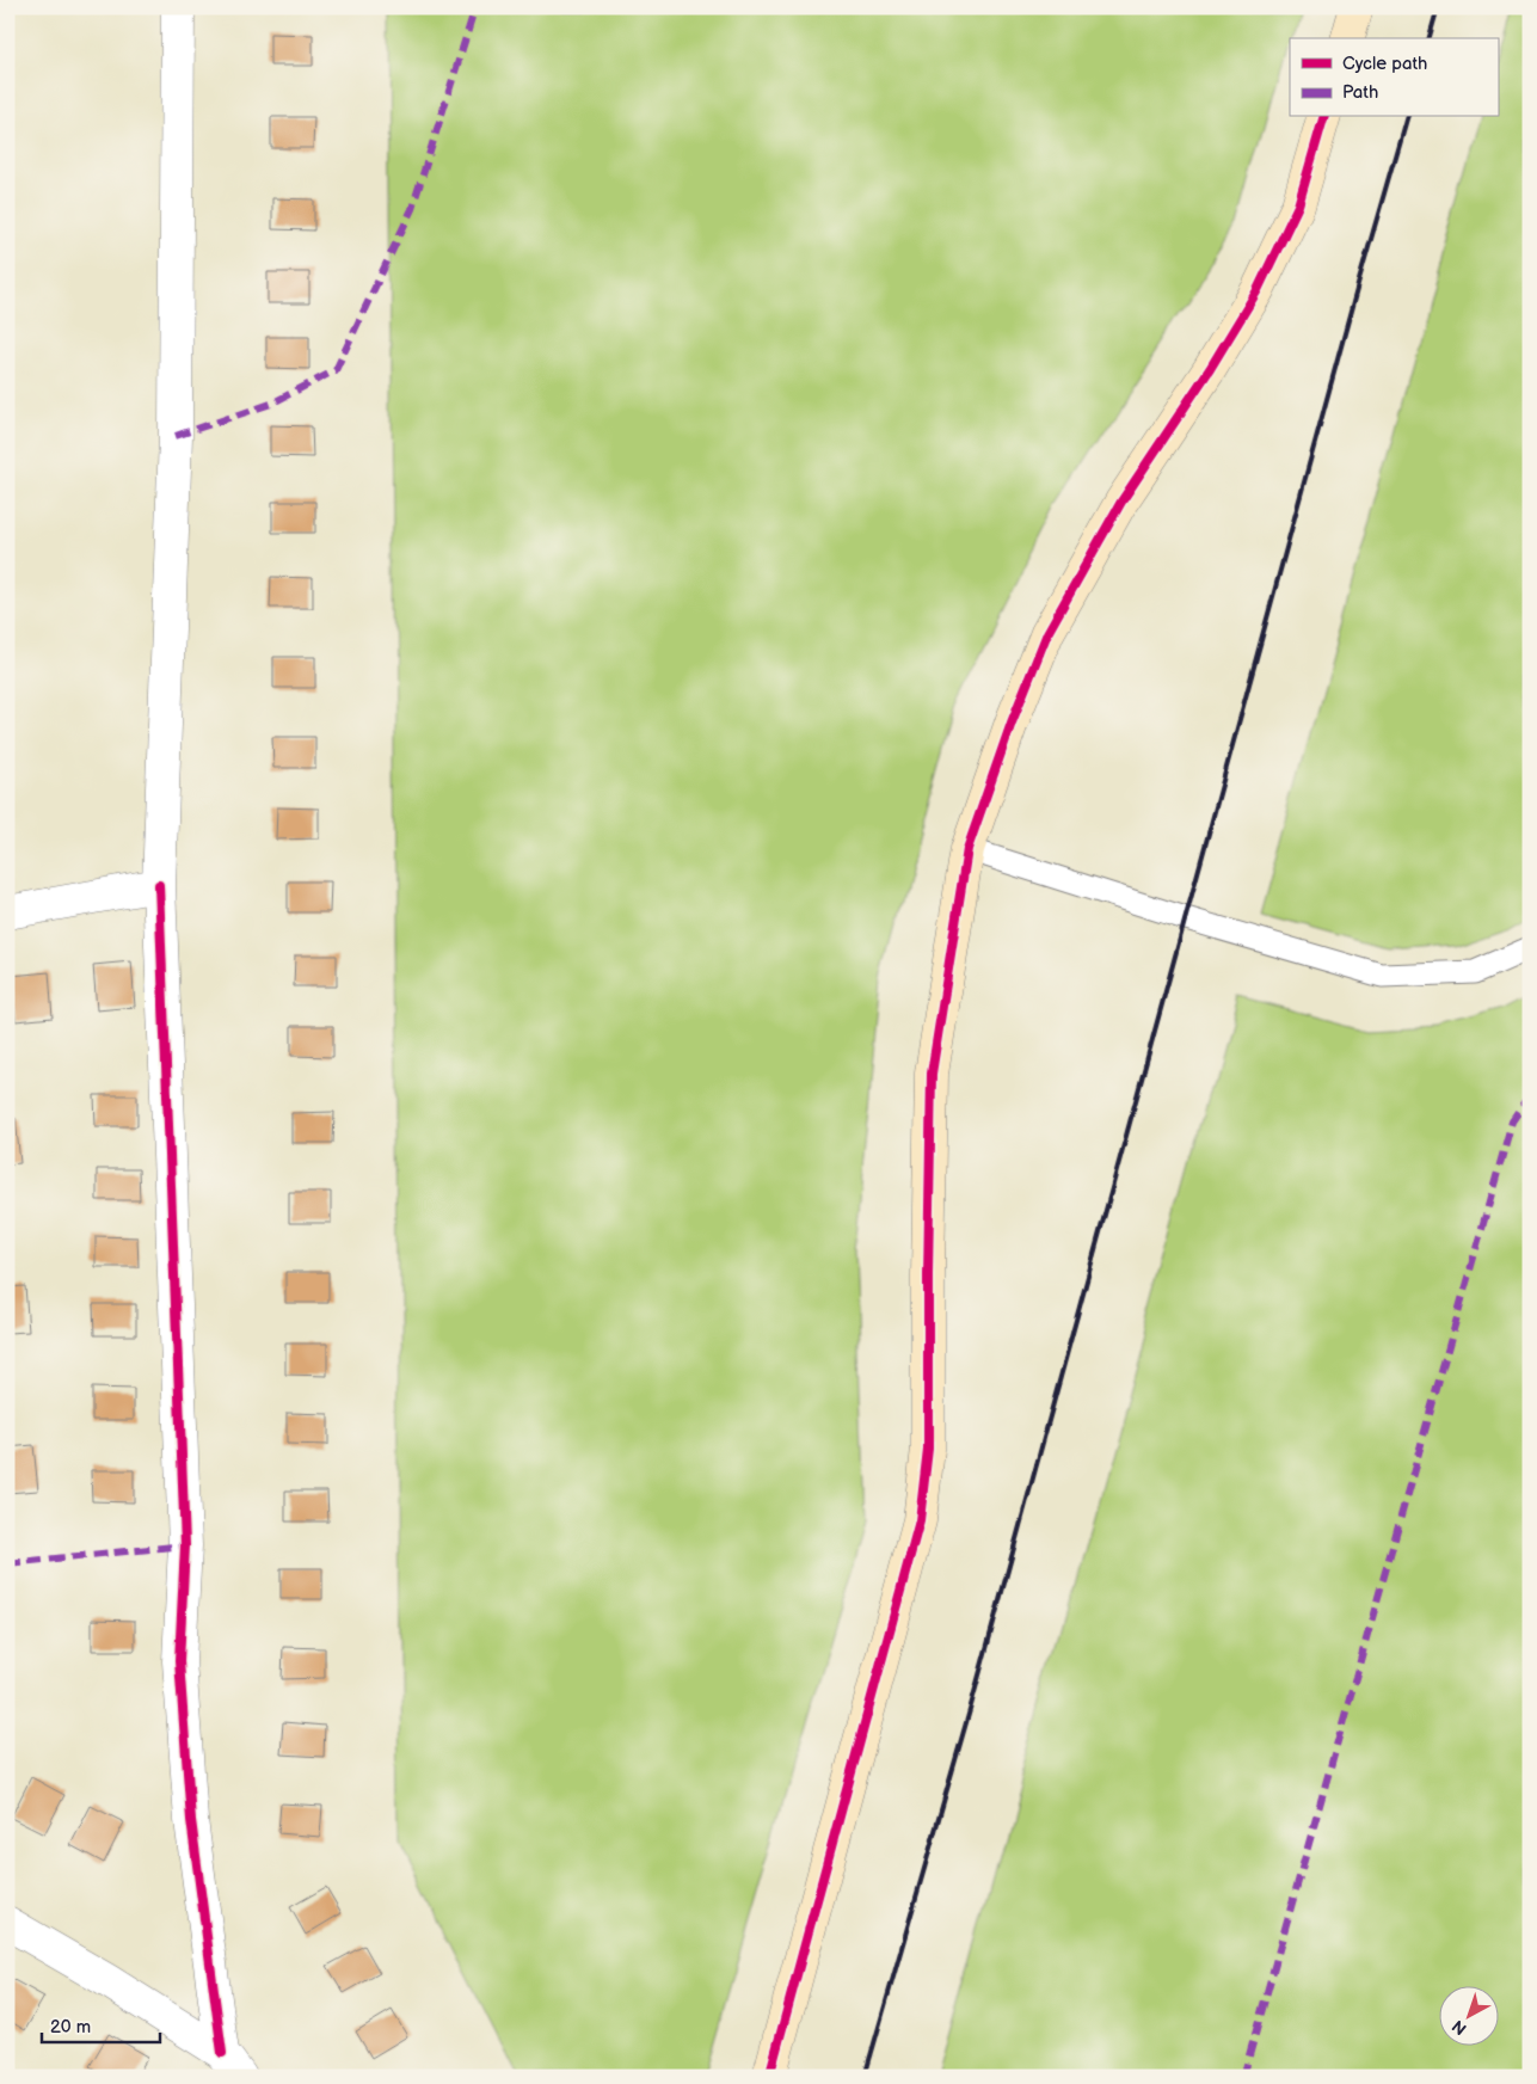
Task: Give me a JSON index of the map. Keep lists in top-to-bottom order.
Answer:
{
  "legend": ["Cycle path", "Path"],
  "scale_bar": "20 m",
  "north": "bottom left"
}
